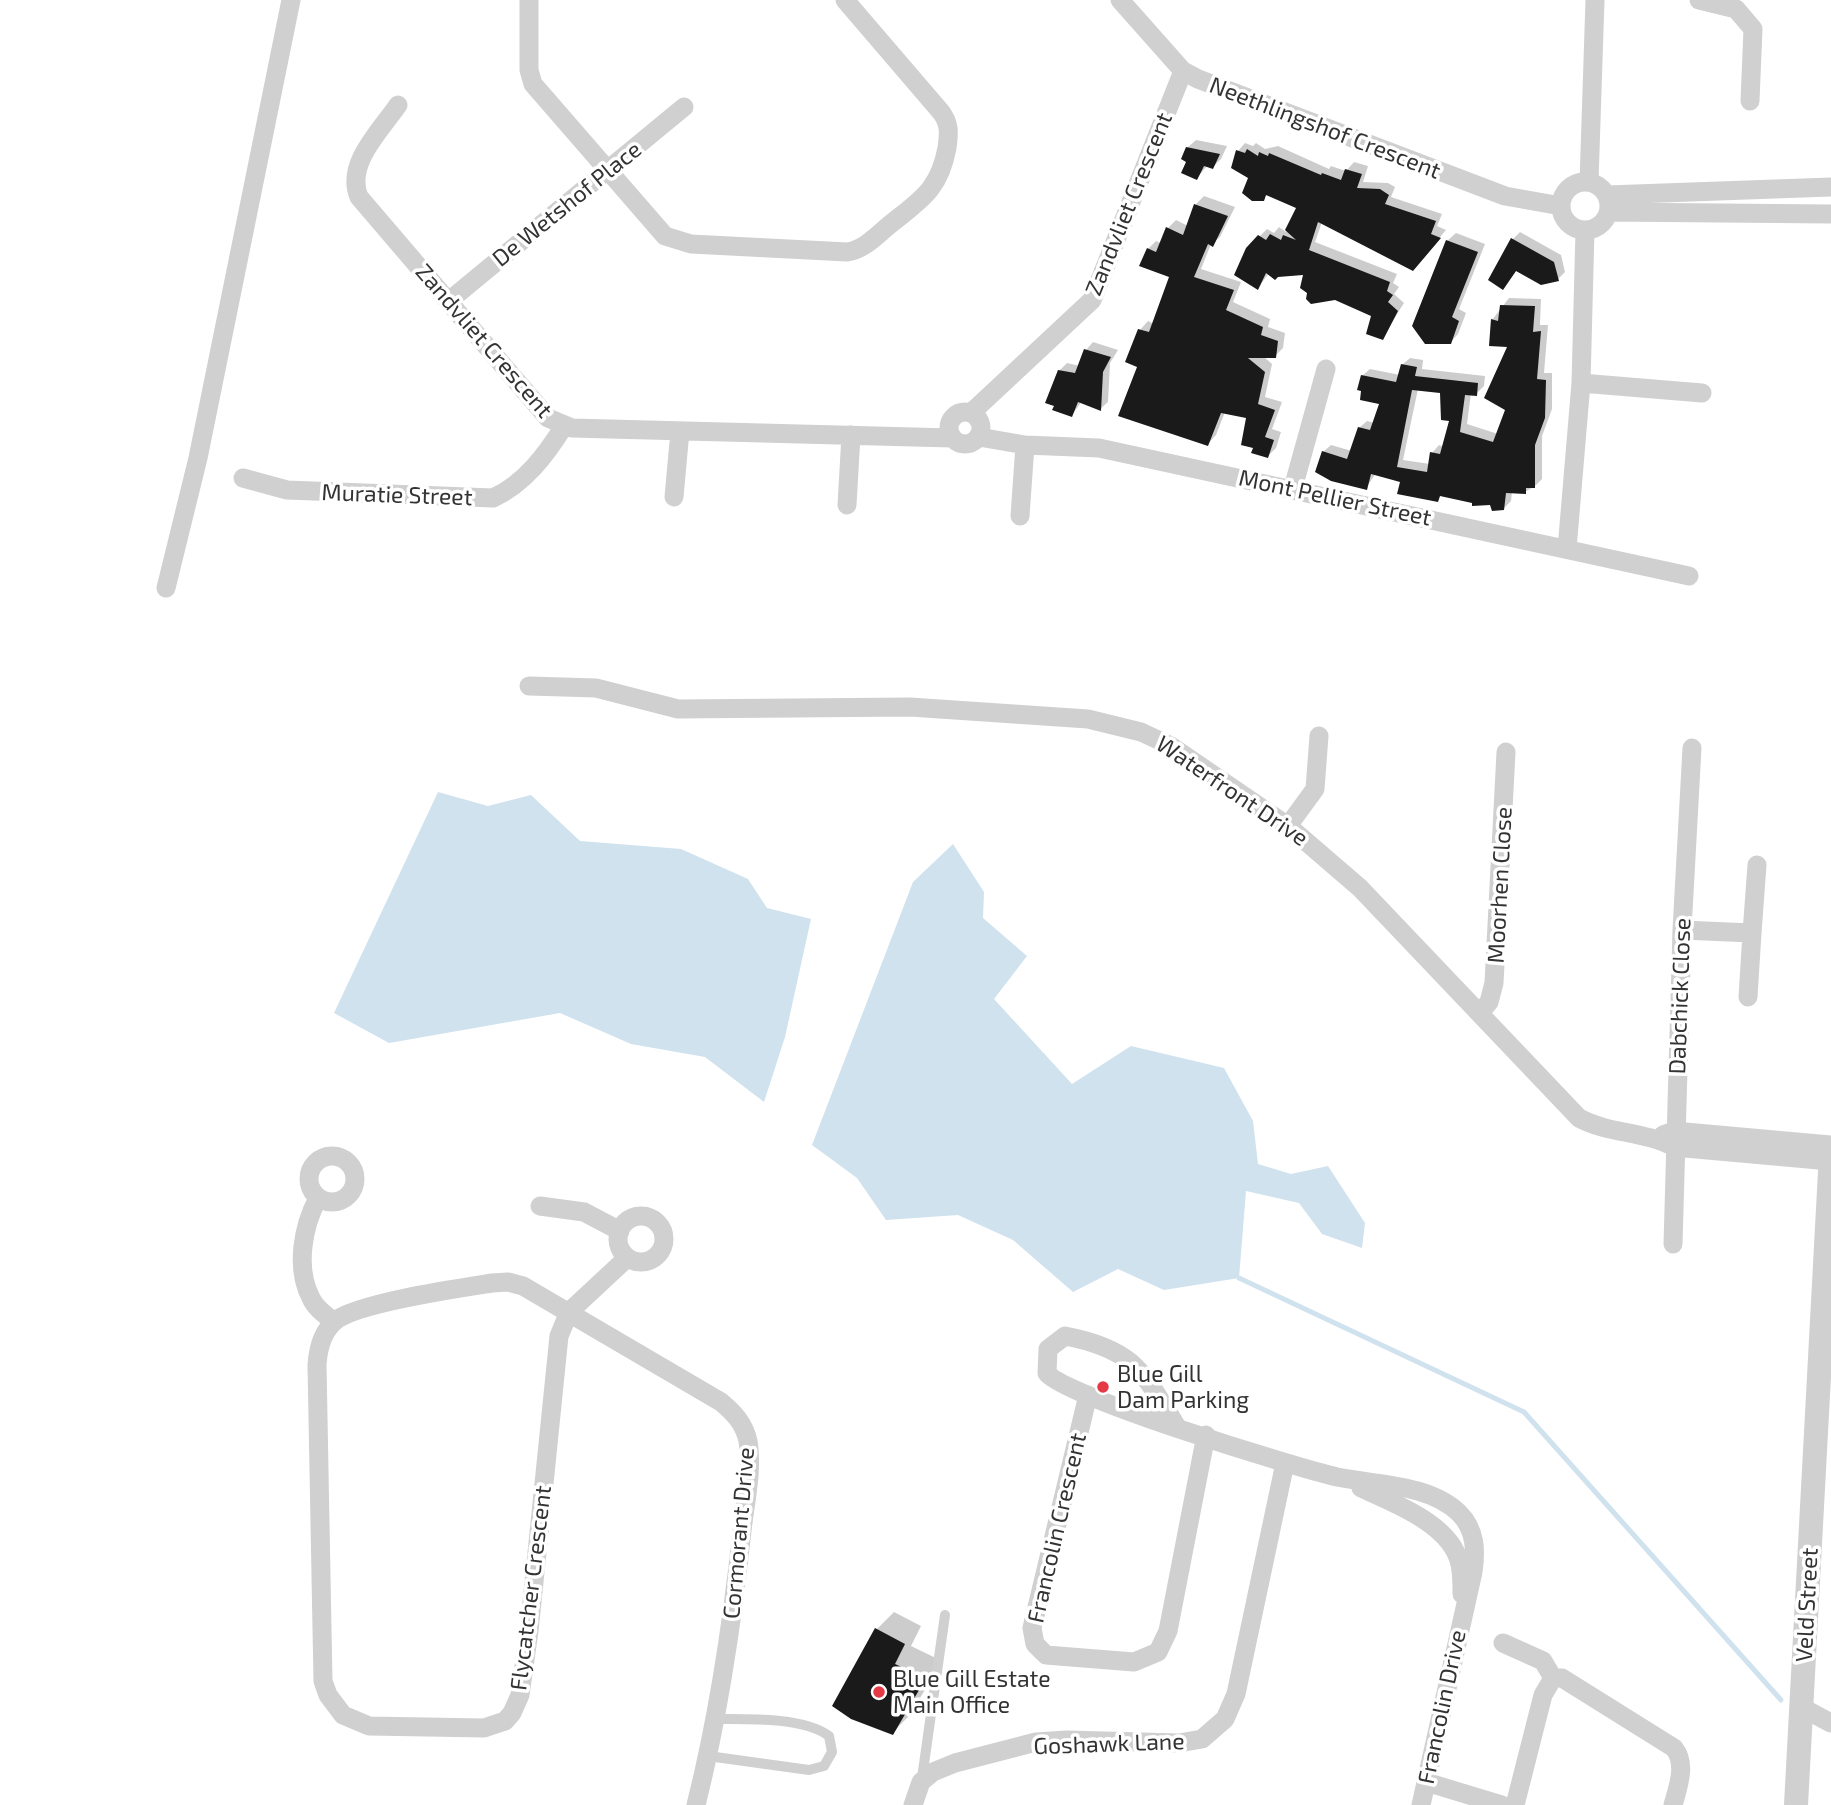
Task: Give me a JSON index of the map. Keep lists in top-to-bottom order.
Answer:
{
  "streets": {
    "street": [
      "Neethlingshof Crescent",
      "De Wetshof Place",
      "Zandvliet Crescent",
      "Muratie Street",
      "Mont Pellier Street",
      "Waterfront Drive",
      "Moorhen Close",
      "Dabchick Close",
      "Francolin Crescent",
      "Cormorant Drive",
      "Flycatcher Crescent",
      "Veld Street",
      "Francolin Drive",
      "Goshawk Lane"
    ]
  },
  "crossings": [
    ["Neethlingshof Crescent", "Zandvliet Crescent"],
    ["De Wetshof Place", "Zandvliet Crescent"],
    ["Zandvliet Crescent", "Muratie Street"],
    ["Zandvliet Crescent", "Mont Pellier Street"],
    ["Waterfront Drive", "Moorhen Close"],
    ["Waterfront Drive", "Dabchick Close"],
    ["Waterfront Drive", "Veld Street"],
    ["Francolin Crescent", "Francolin Drive"],
    ["Cormorant Drive", "Flycatcher Crescent"],
    ["Francolin Drive", "Goshawk Lane"]
  ],
  "places": ["Blue Gill Dam Parking", "Blue Gill Estate Main Office"]
}
